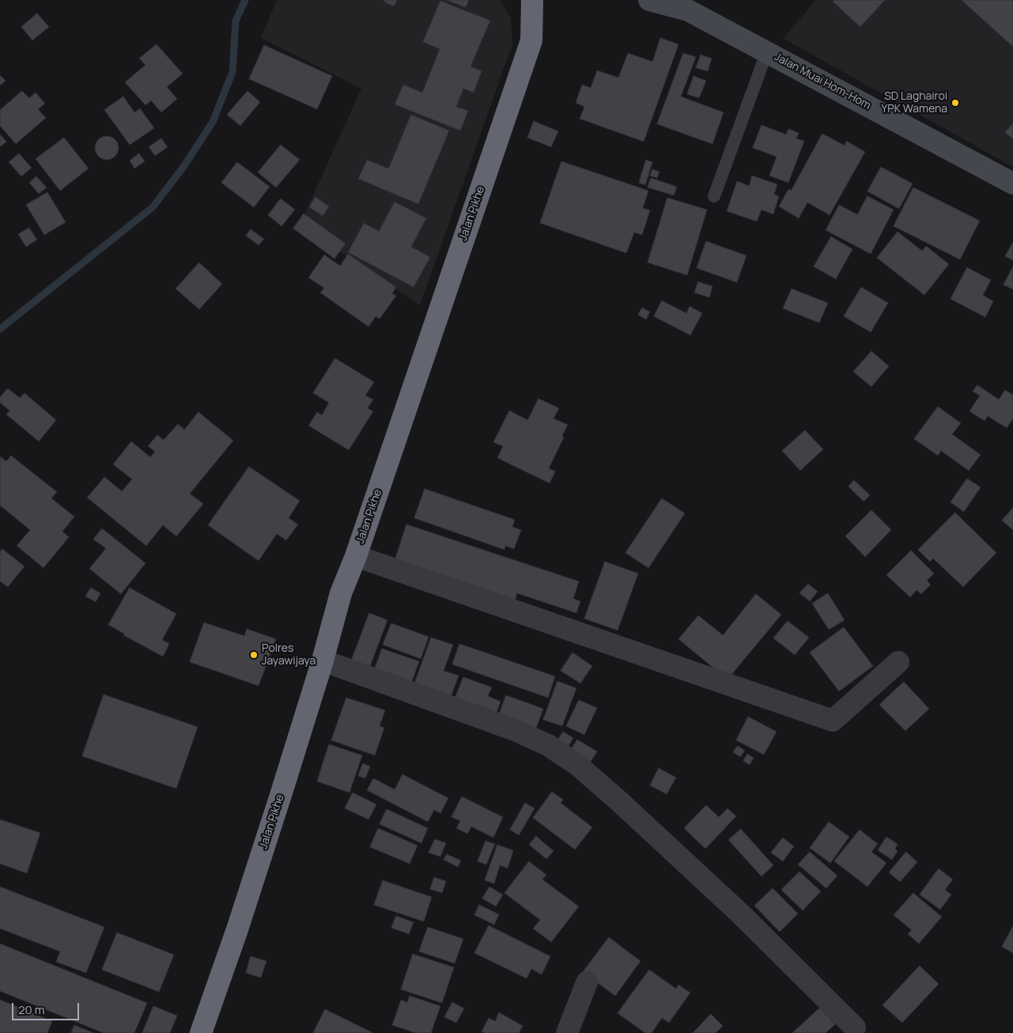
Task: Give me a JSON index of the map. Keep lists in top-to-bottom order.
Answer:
{
  "streets": {
    "highway": ["Jalan Pikhe"],
    "street": ["Jalan Muai Hom-Hom"]
  },
  "places": ["SD Laghairoi YPK Wamena", "Polres Jayawijaya"],
  "scale_bar": "20 m"
}
